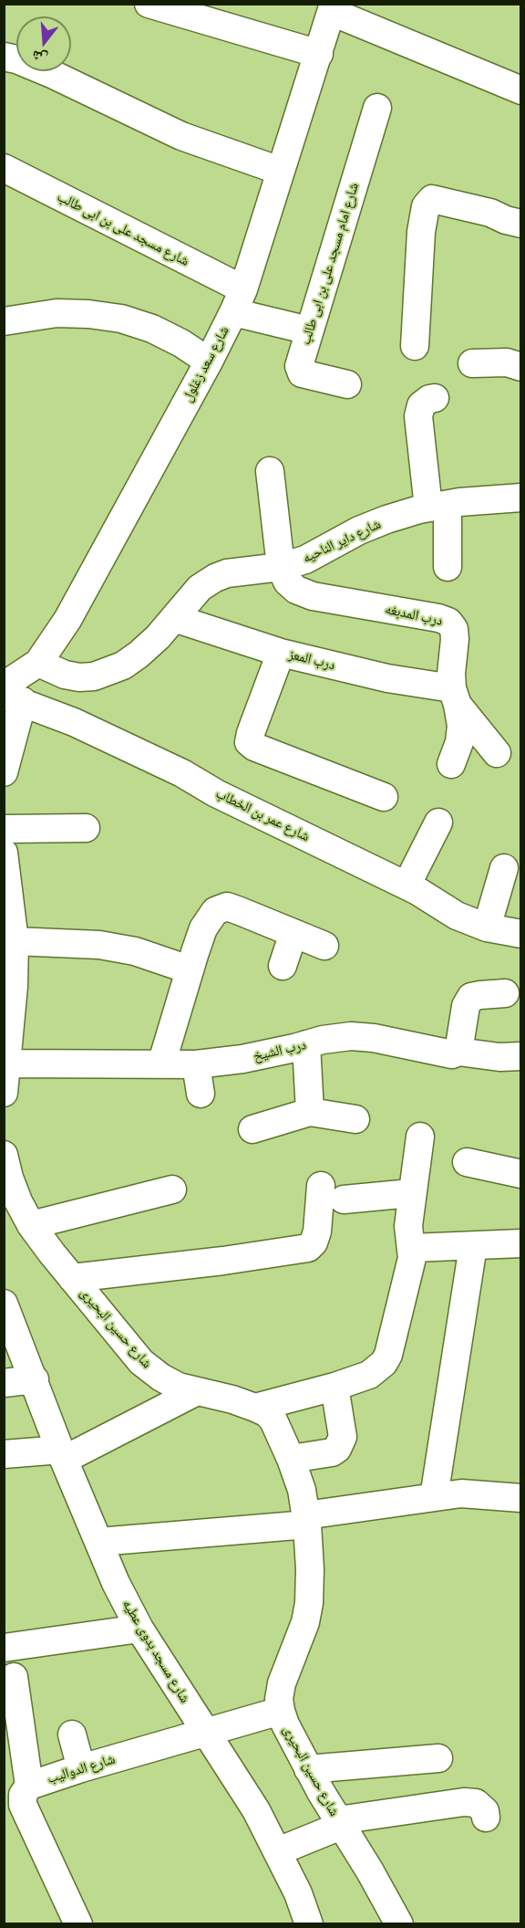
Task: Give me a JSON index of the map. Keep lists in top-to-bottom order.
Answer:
{
  "streets": {
    "street": [
      "شارع مسجد على بن ابى طالب",
      "شارع امام مسجد على بن ابى طالب",
      "شارع سعد زغلول",
      "شارع داير الناحيه",
      "درب المدبغه",
      "درب المعز",
      "شارع عمر بن الخطاب",
      "درب الشيخ",
      "شارع حسين البحيرى",
      "شارع مسجد بدوى عطيه",
      "شارع الدواليب"
    ]
  },
  "crossings": [
    ["شارع مسجد على بن ابى طالب", "شارع امام مسجد على بن ابى طالب"],
    ["شارع مسجد على بن ابى طالب", "شارع سعد زغلول"],
    ["شارع سعد زغلول", "شارع داير الناحيه"],
    ["شارع سعد زغلول", "شارع عمر بن الخطاب"],
    ["شارع داير الناحيه", "درب المدبغه"],
    ["شارع داير الناحيه", "درب المعز"],
    ["درب المدبغه", "درب المعز"],
    ["شارع حسين البحيرى", "شارع الدواليب"],
    ["شارع مسجد بدوى عطيه", "شارع الدواليب"]
  ],
  "north": "bottom"
}
